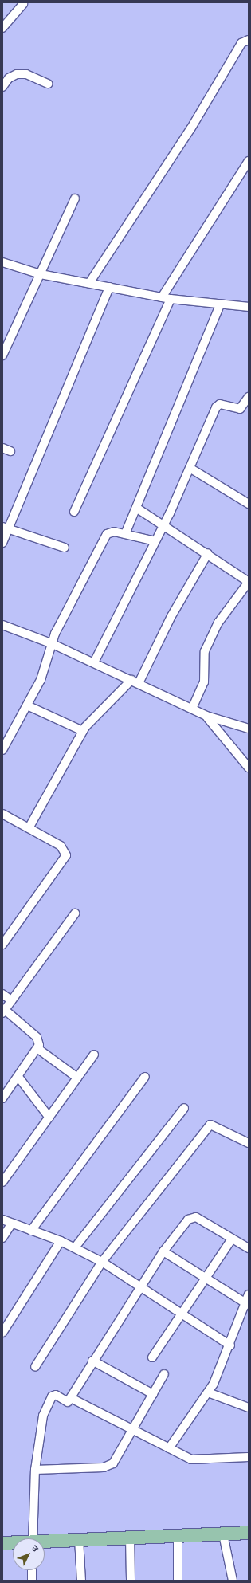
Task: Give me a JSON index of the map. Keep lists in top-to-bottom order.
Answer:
{
  "north": "top right"
}
